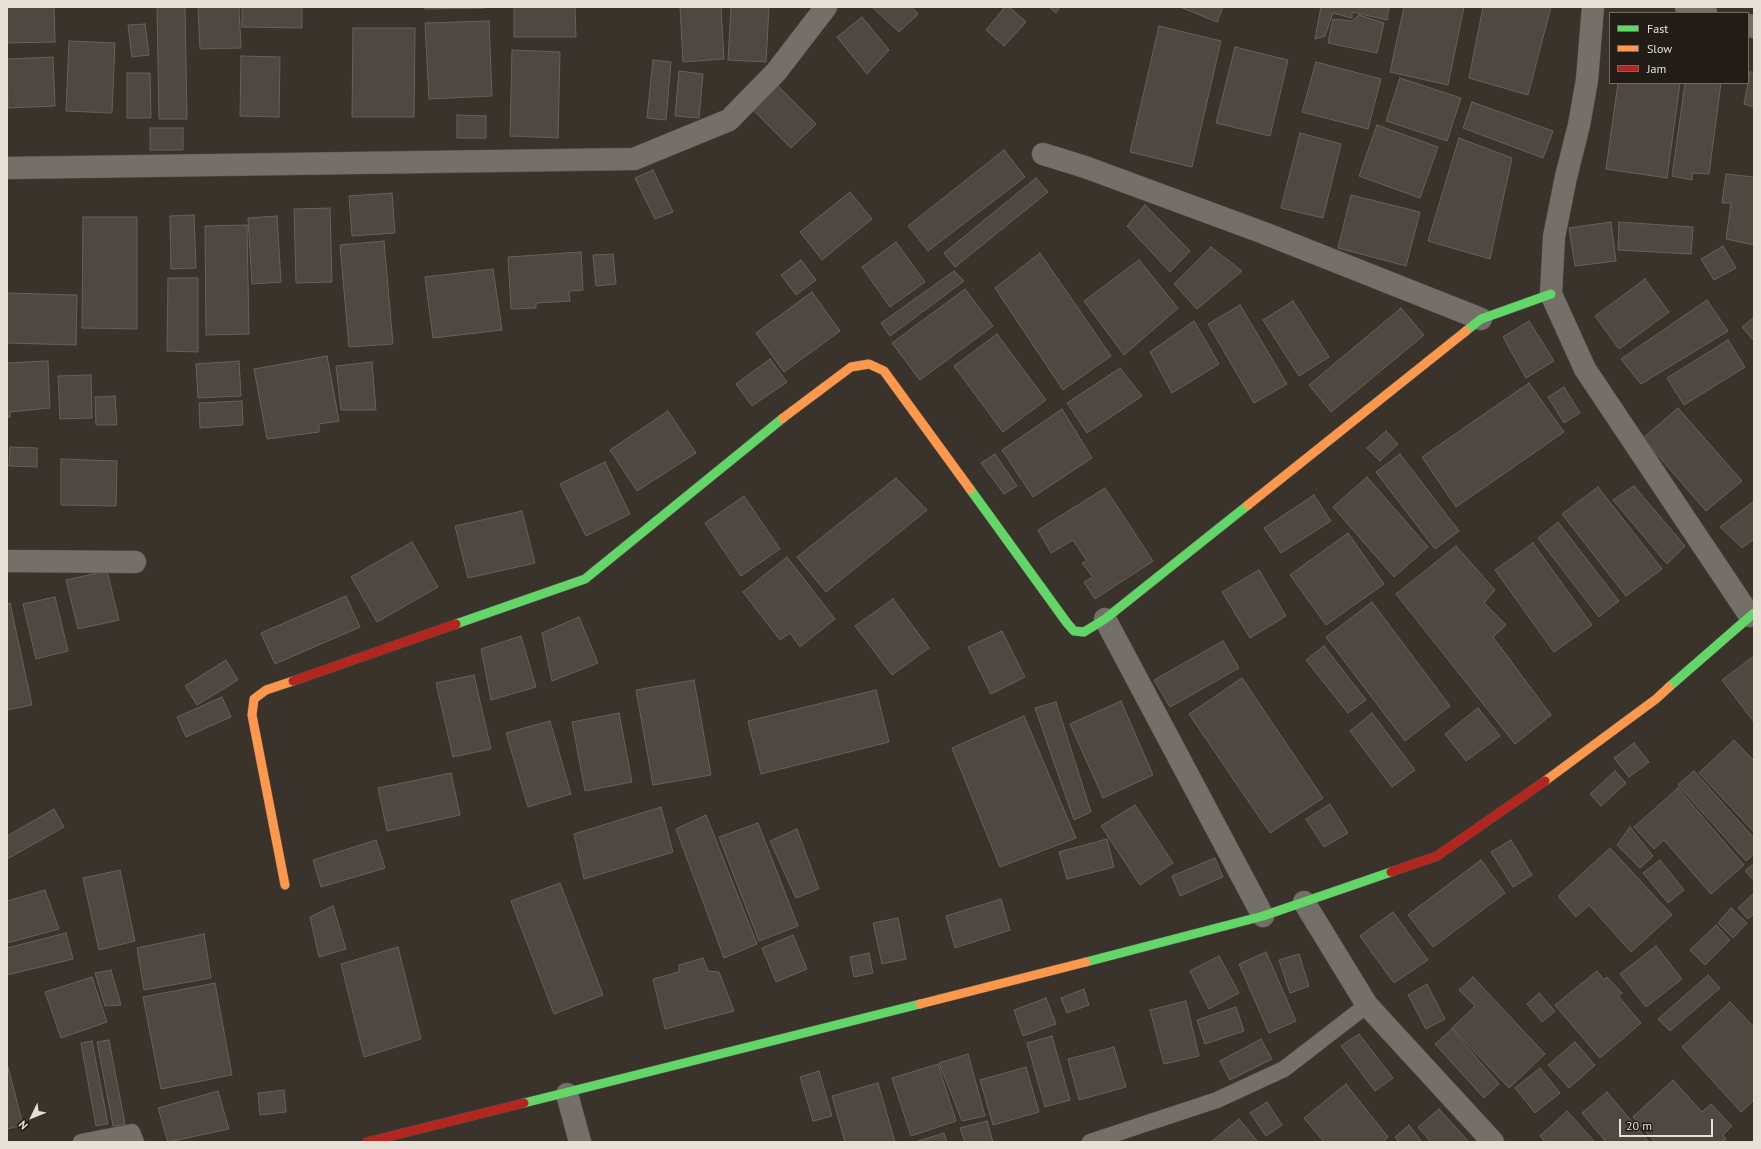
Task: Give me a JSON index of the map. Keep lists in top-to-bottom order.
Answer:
{
  "legend": ["Fast", "Slow", "Jam"],
  "scale_bar": "20 m",
  "north": "bottom left"
}
